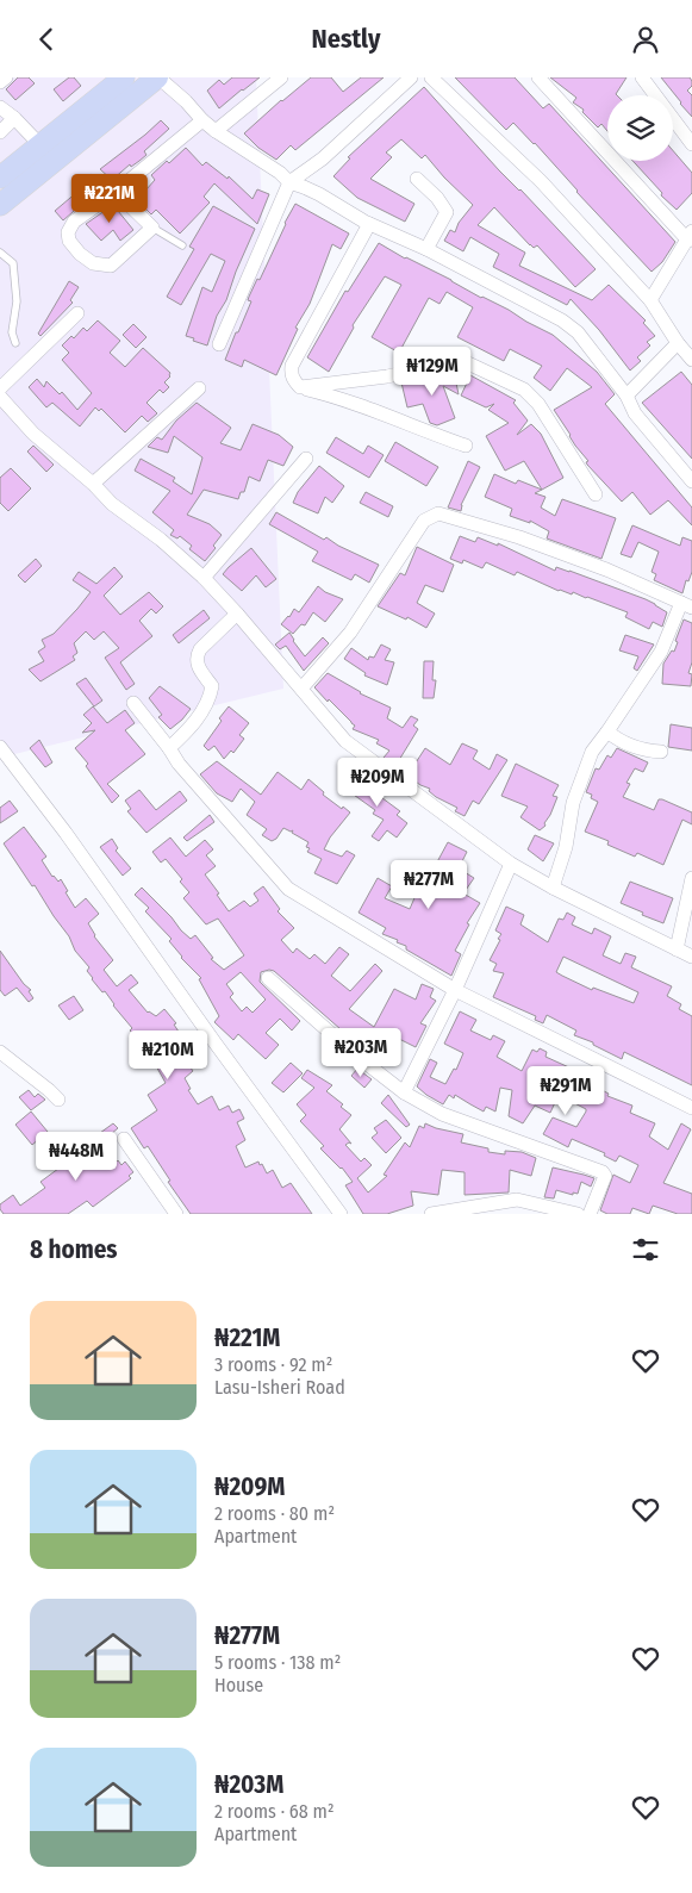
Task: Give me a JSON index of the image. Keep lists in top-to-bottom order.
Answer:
{
  "page": {
    "header": "Nestly",
    "price": [
      "₦221M",
      "₦129M",
      "₦209M",
      "₦277M",
      "₦203M",
      "₦210M",
      "₦291M",
      "₦448M"
    ],
    "heading": "8 homes",
    "list": [
      {
        "name": "₦221M",
        "note": "3 rooms · 92 m² · Lasu-Isheri Road"
      },
      {
        "name": "₦209M",
        "note": "2 rooms · 80 m² · Apartment"
      },
      {
        "name": "₦277M",
        "note": "5 rooms · 138 m² · House"
      },
      {
        "name": "₦203M",
        "note": "2 rooms · 68 m² · Apartment"
      }
    ]
  }
}
